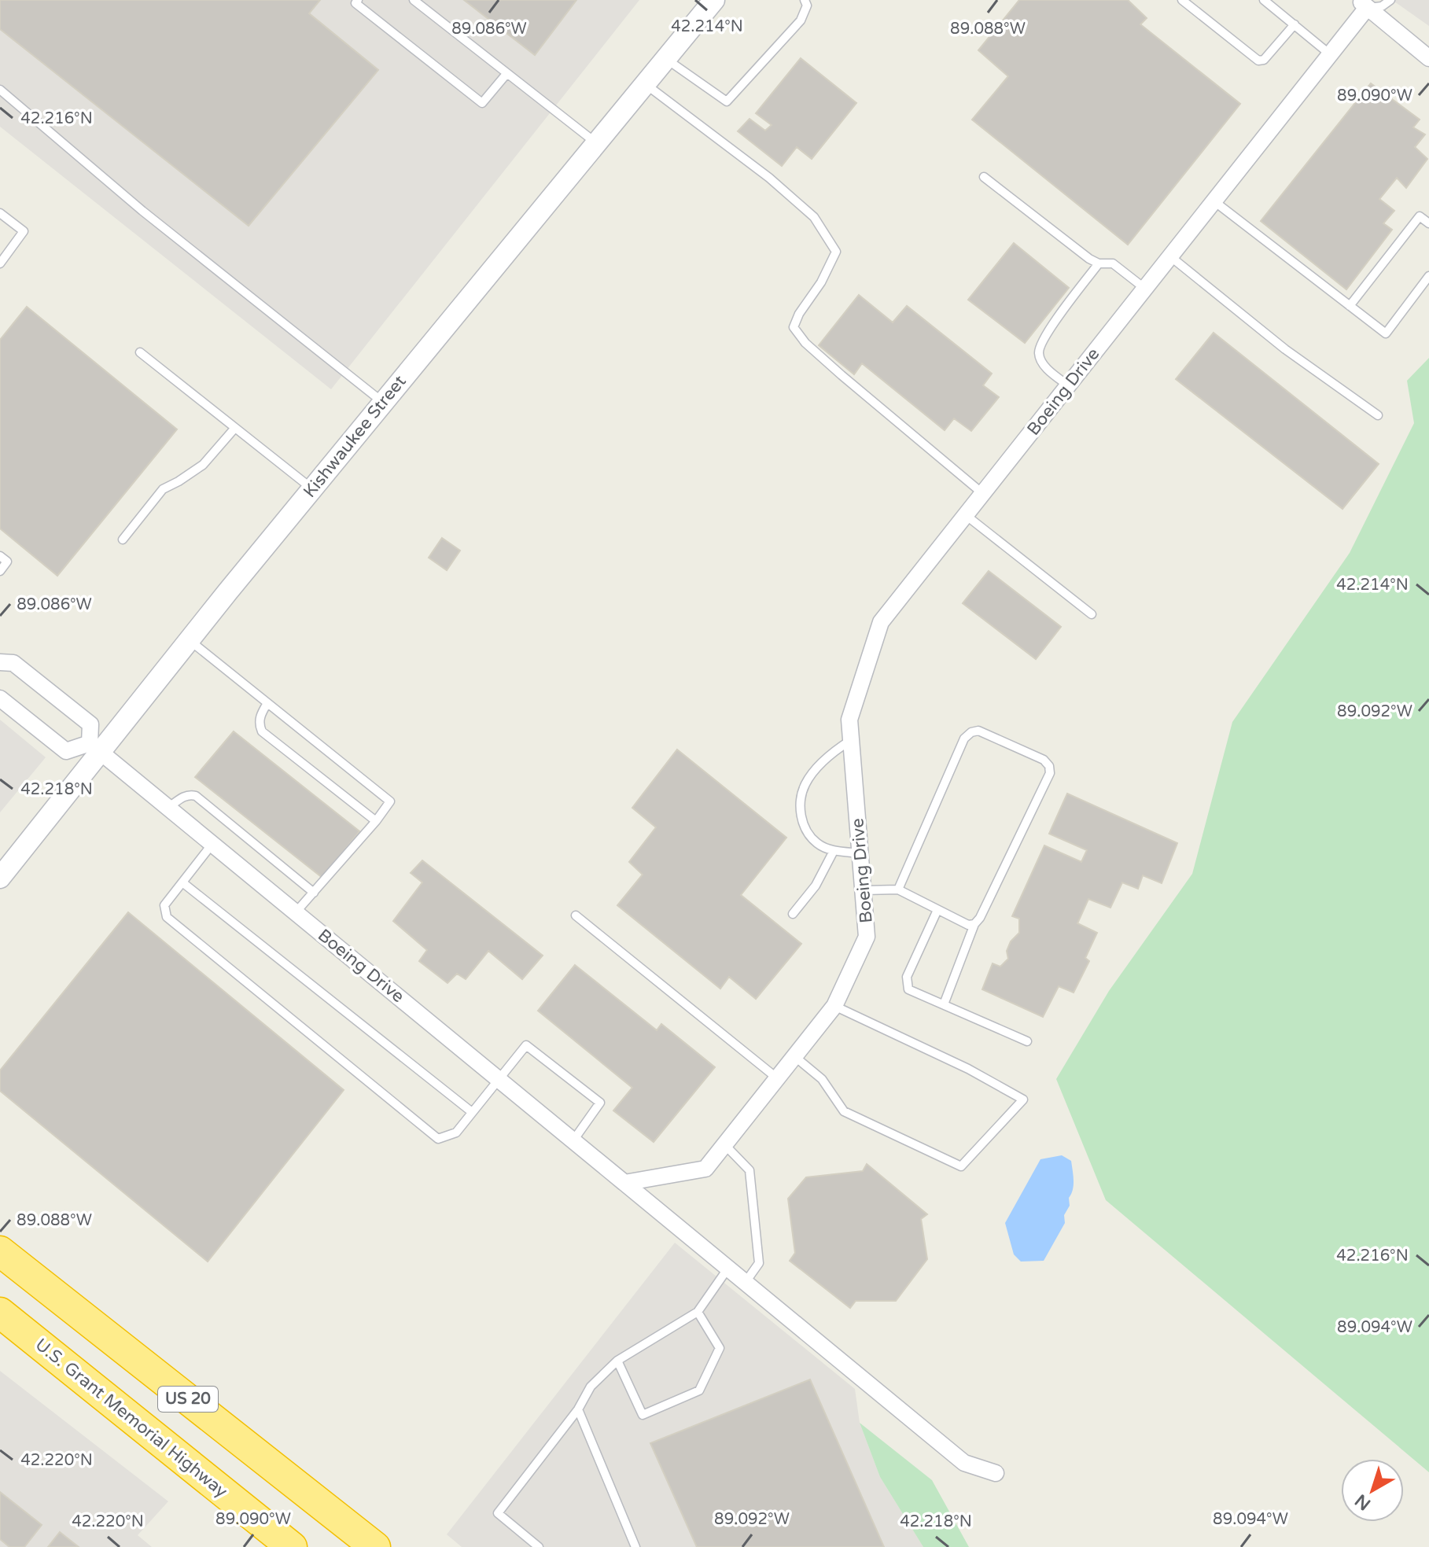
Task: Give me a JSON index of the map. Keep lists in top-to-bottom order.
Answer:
{
  "streets": {
    "highway": ["US 20", "U.S. Grant Memorial Highway"],
    "street": ["Boeing Drive", "Kishwaukee Street"]
  },
  "crossings": [
    ["Boeing Drive", "Kishwaukee Street"]
  ],
  "north": "bottom left",
  "coordinates": [
    "42.214°N",
    "89.086°W",
    "89.088°W",
    "89.090°W",
    "42.216°N",
    "89.092°W",
    "42.218°N",
    "89.094°W",
    "42.220°N"
  ]
}
